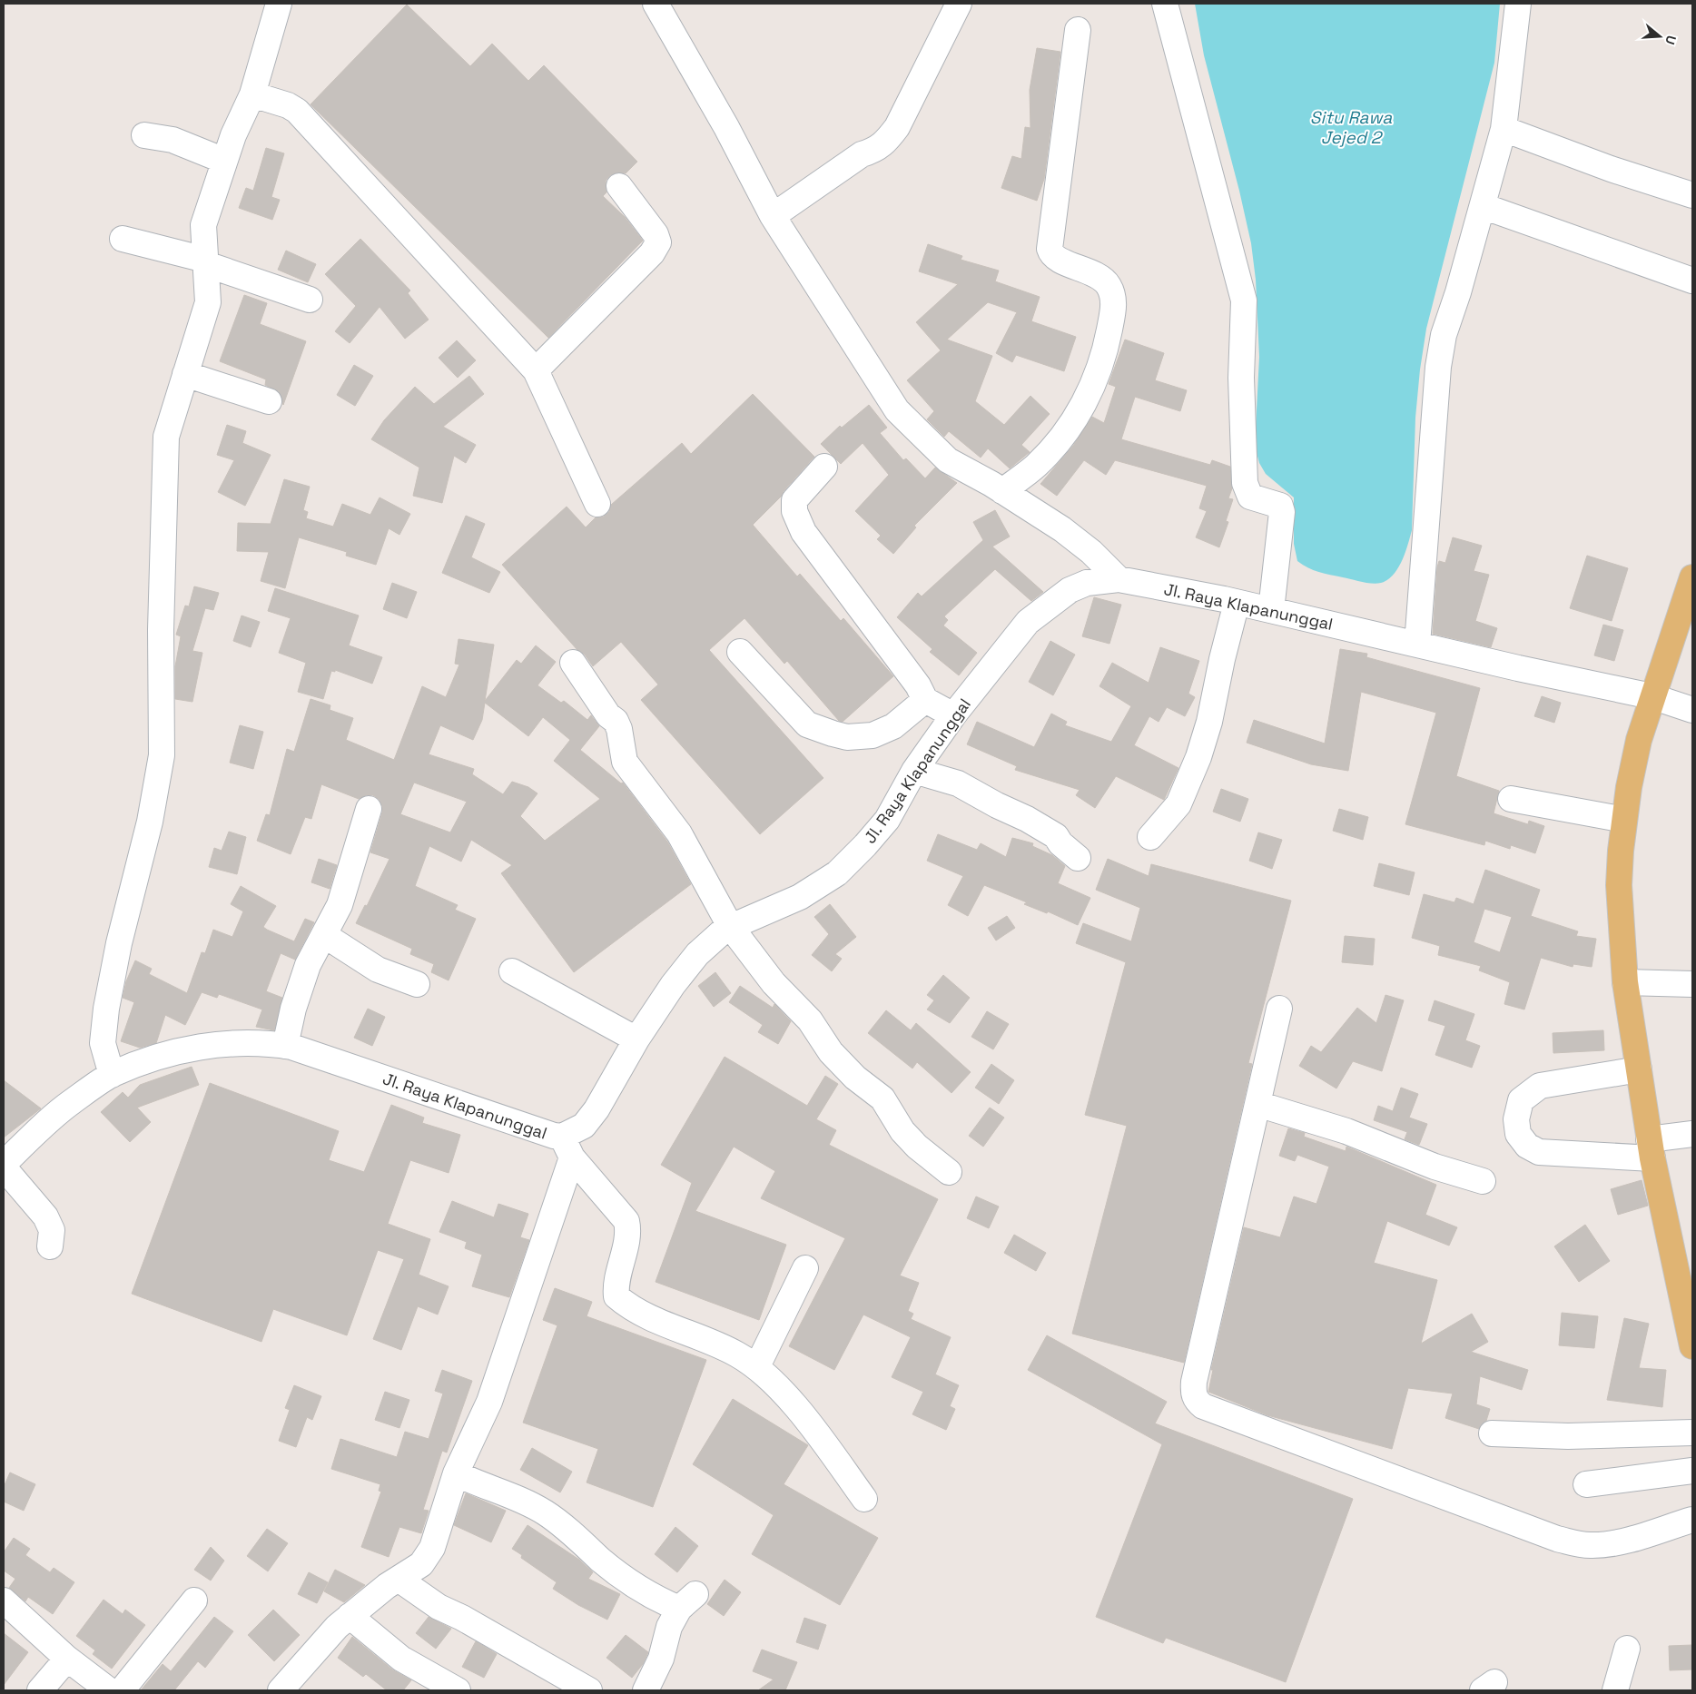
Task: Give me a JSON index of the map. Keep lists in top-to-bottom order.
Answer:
{
  "streets": {
    "street": ["Jl. Raya Klapanunggal"]
  },
  "water": ["Situ Rawa Jejed 2"],
  "north": "right"
}
